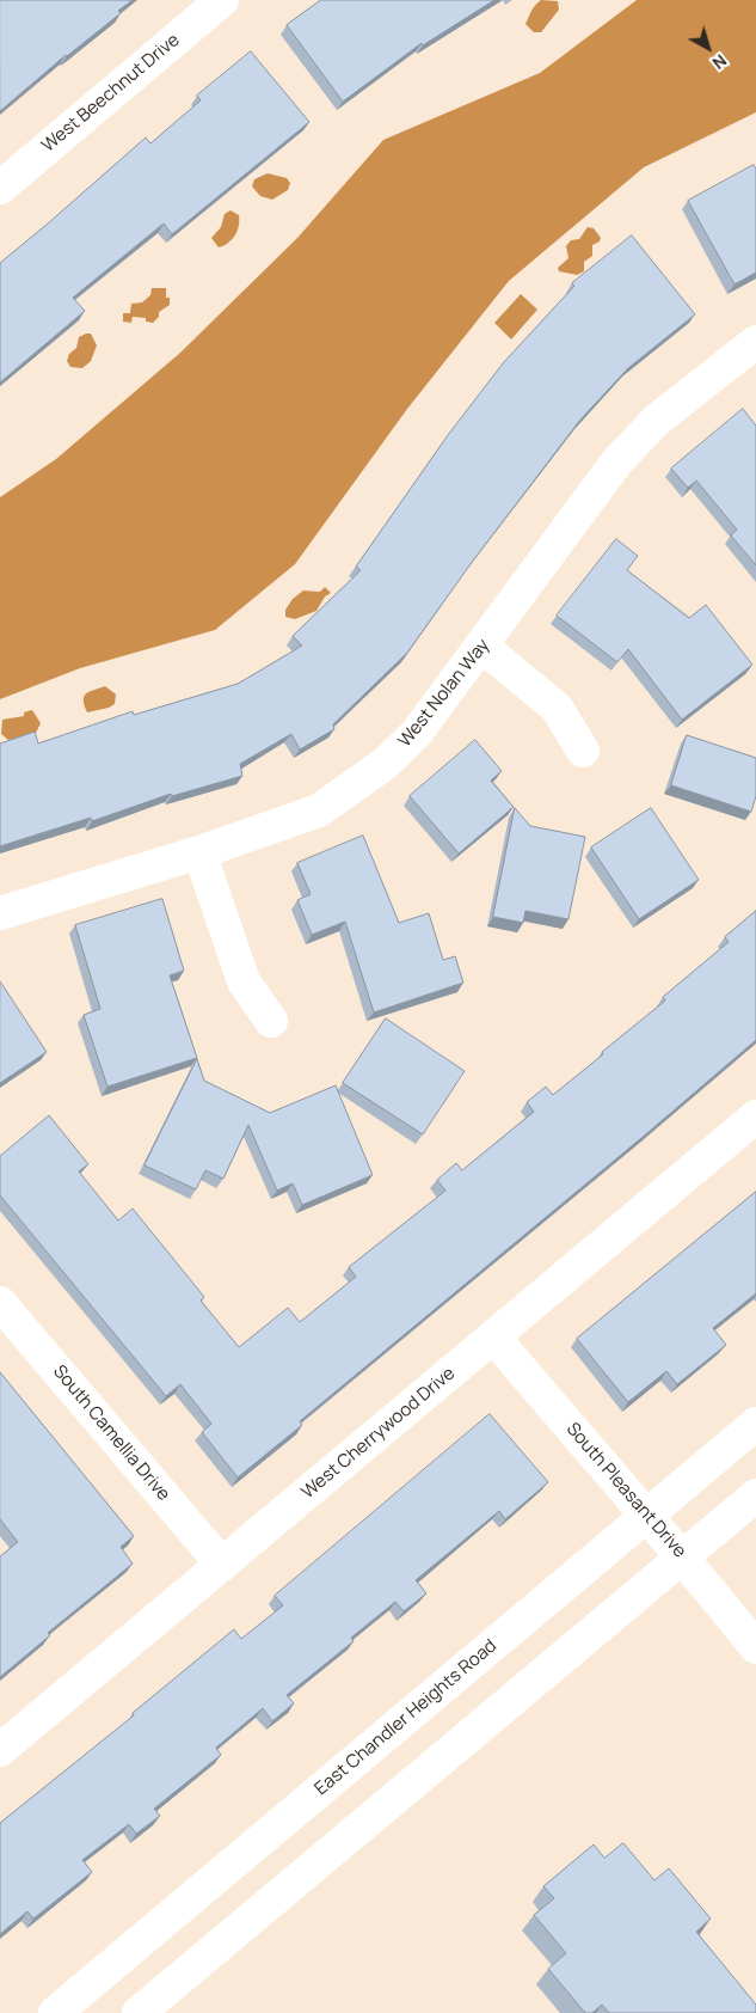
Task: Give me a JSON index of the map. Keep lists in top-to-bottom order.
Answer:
{
  "streets": {
    "street": [
      "West Beechnut Drive",
      "West Nolan Way",
      "South Camellia Drive",
      "West Cherrywood Drive",
      "South Pleasant Drive",
      "East Chandler Heights Road"
    ]
  },
  "crossings": [
    ["South Camellia Drive", "West Cherrywood Drive"],
    ["West Cherrywood Drive", "South Pleasant Drive"],
    ["South Pleasant Drive", "East Chandler Heights Road"]
  ],
  "north": "bottom right"
}
